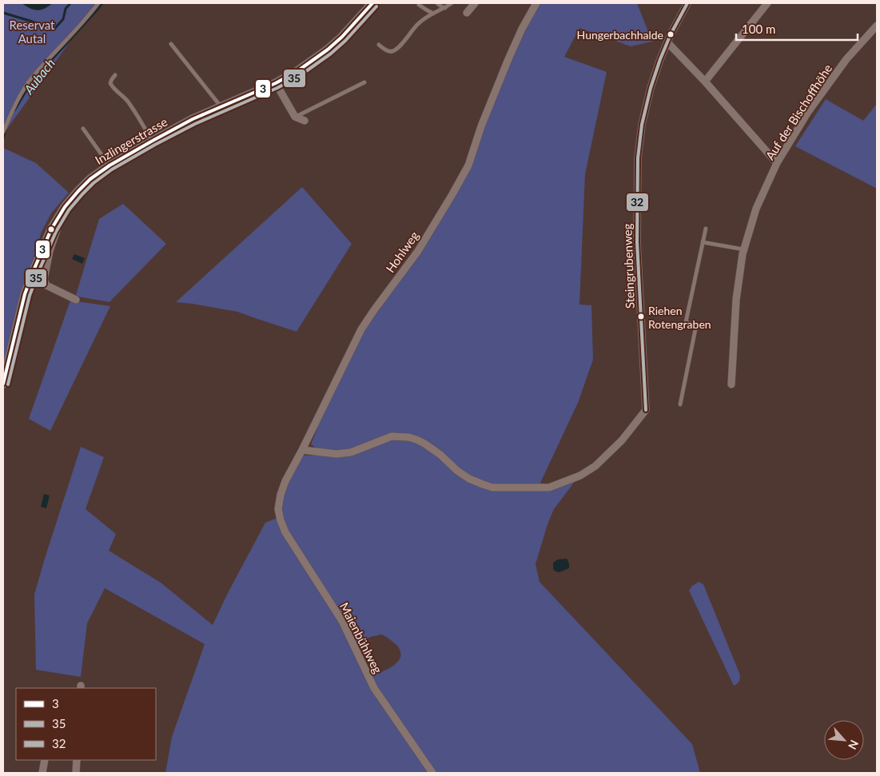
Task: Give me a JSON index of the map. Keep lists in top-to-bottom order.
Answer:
{
  "streets": {
    "street": [
      "Auf der Bischoffhöhe",
      "Inzlingerstrasse",
      "Hohlweg",
      "Steingrubenweg",
      "Maienbühlweg"
    ]
  },
  "crossings": [
    ["Hohlweg", "Steingrubenweg"],
    ["Hohlweg", "Maienbühlweg"]
  ],
  "water": ["Aubach"],
  "parks": ["Reservat Autal"],
  "places": ["Hungerbachhalde", "Riehen Rotengraben"],
  "lines": ["transit line 3", "transit line 32", "transit line 35"],
  "legend": ["3", "35", "32"],
  "scale_bar": "100 m",
  "north": "bottom right"
}
